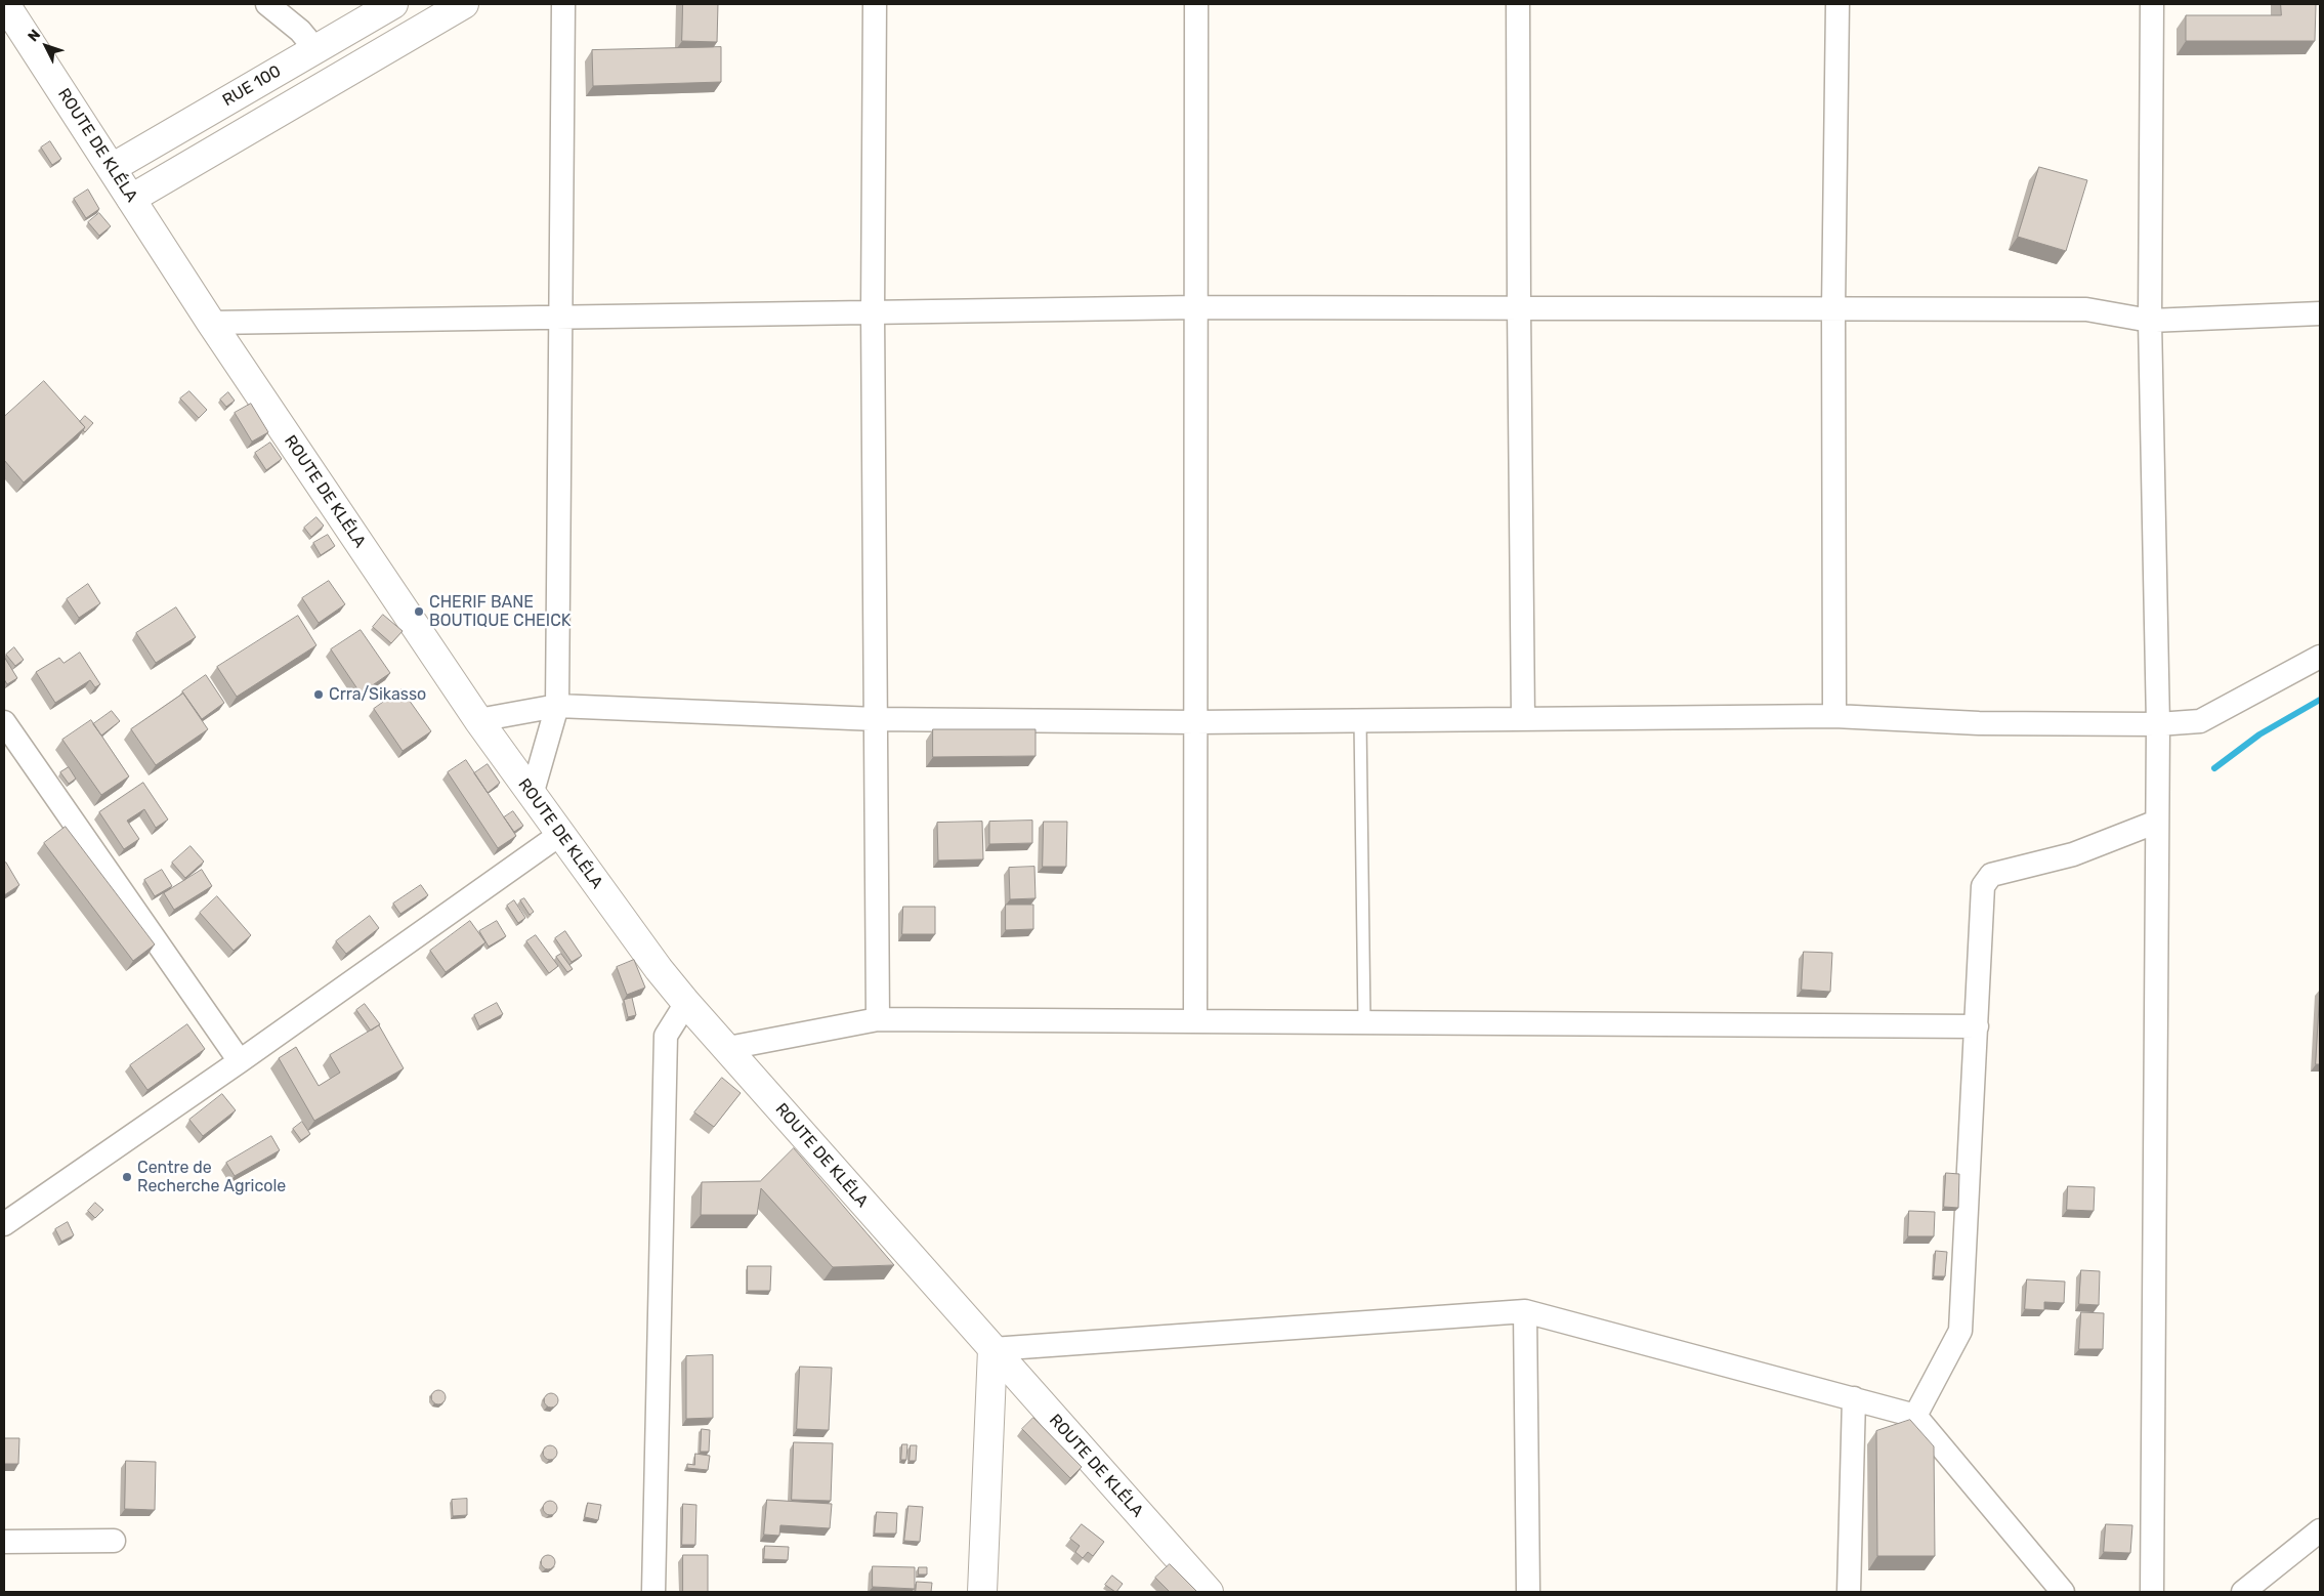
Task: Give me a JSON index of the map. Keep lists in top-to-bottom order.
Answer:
{
  "streets": {
    "main road": ["RUE 100", "ROUTE DE KLÉLA"]
  },
  "crossings": [
    ["RUE 100", "ROUTE DE KLÉLA"]
  ],
  "places": ["CHERIF BANE BOUTIQUE CHEICK", "Crra/Sikasso", "Centre de Recherche Agricole"],
  "north": "top left"
}
